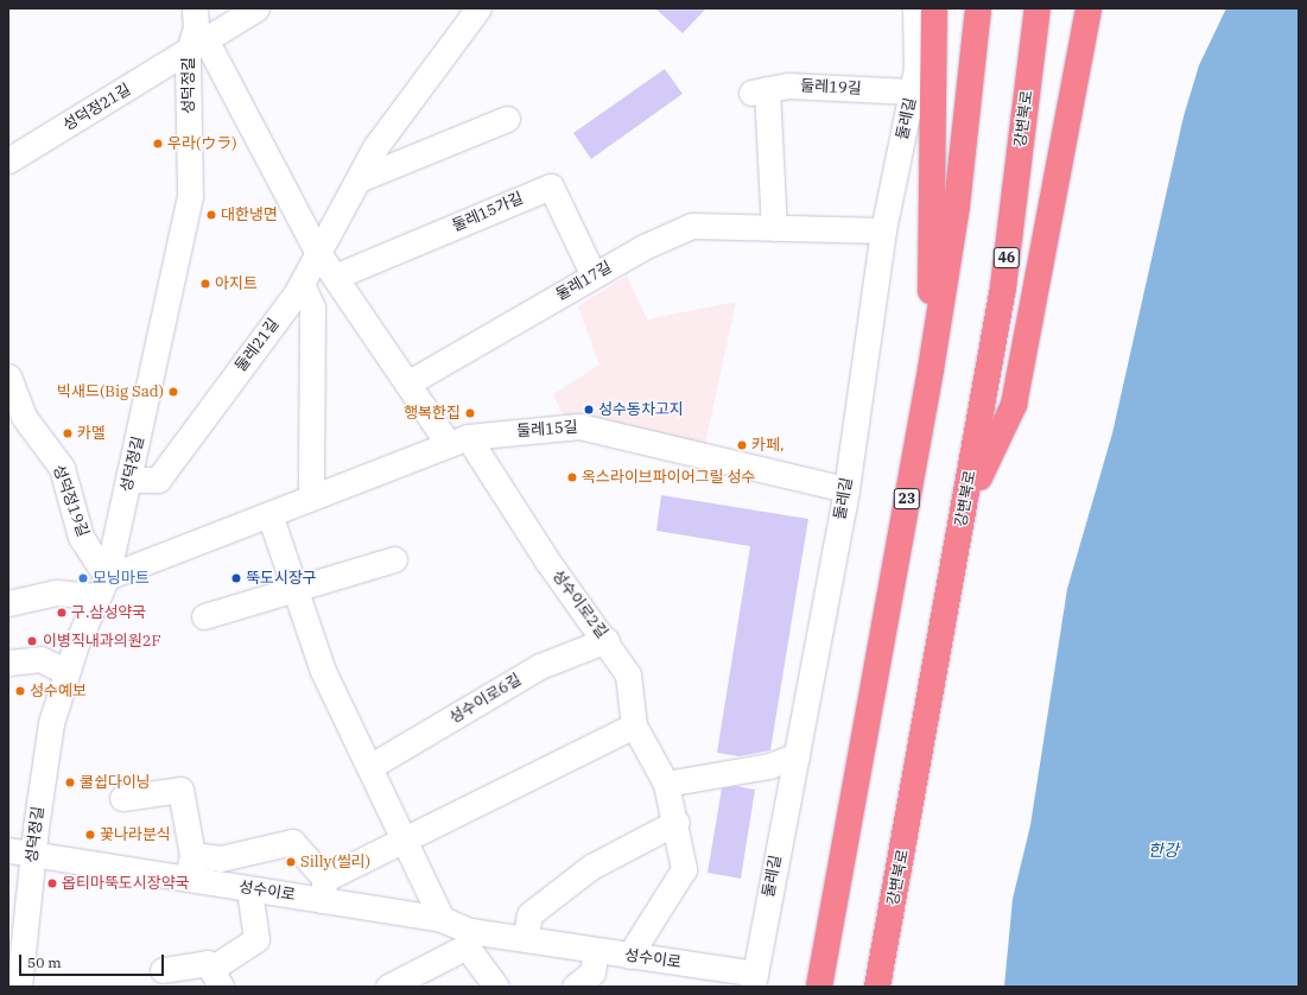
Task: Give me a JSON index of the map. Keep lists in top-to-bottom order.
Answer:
{
  "streets": {
    "highway": ["강변북로", "46", "23"],
    "street": [
      "성덕정길",
      "둘레19길",
      "성덕정21길",
      "둘레길",
      "둘레15가길",
      "둘레17길",
      "둘레21길",
      "둘레15길",
      "성덕정19길",
      "성수이로2길",
      "성수이로6길",
      "성수이로"
    ]
  },
  "crossings": [
    ["성덕정길", "성덕정21길"],
    ["성덕정길", "둘레21길"],
    ["성덕정길", "둘레15길"],
    ["성덕정길", "성덕정19길"],
    ["성덕정길", "성수이로"],
    ["둘레19길", "둘레길"],
    ["둘레19길", "둘레17길"],
    ["둘레길", "둘레17길"],
    ["둘레길", "둘레15길"],
    ["둘레길", "성수이로"],
    ["둘레15가길", "둘레17길"],
    ["둘레15길", "성덕정19길"],
    ["둘레15길", "성수이로2길"],
    ["성수이로2길", "성수이로6길"],
    ["성수이로2길", "성수이로"]
  ],
  "water": ["한강"],
  "places": [
    "우라(ウラ)",
    "대한냉면",
    "아지트",
    "빅새드(Big Sad)",
    "성수동차고지",
    "행복한집",
    "카멜",
    "카페,",
    "옥스라이브파이어그릴 성수",
    "모닝마트",
    "뚝도시장구",
    "구.삼성약국",
    "이병직내과의원2F",
    "성수예보",
    "쿨쉽다이닝",
    "꽃나라분식",
    "Silly(씰리)",
    "옵티마뚝도시장약국"
  ],
  "scale_bar": "50 m"
}
